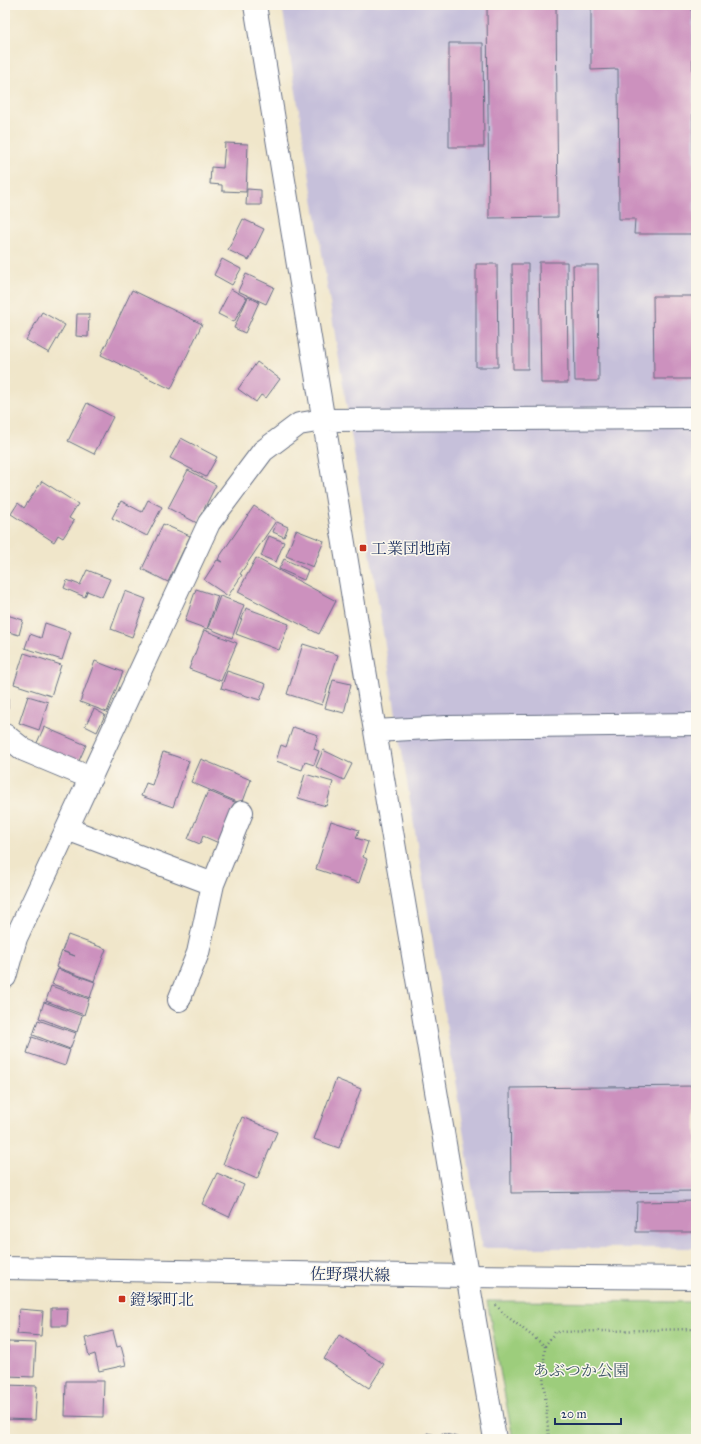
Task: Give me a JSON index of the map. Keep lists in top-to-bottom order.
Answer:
{
  "streets": {
    "street": ["佐野環状線"]
  },
  "parks": ["あぶつか公園"],
  "places": {
    "transit": ["工業団地南", "鐙塚町北"]
  },
  "scale_bar": "20 m"
}
